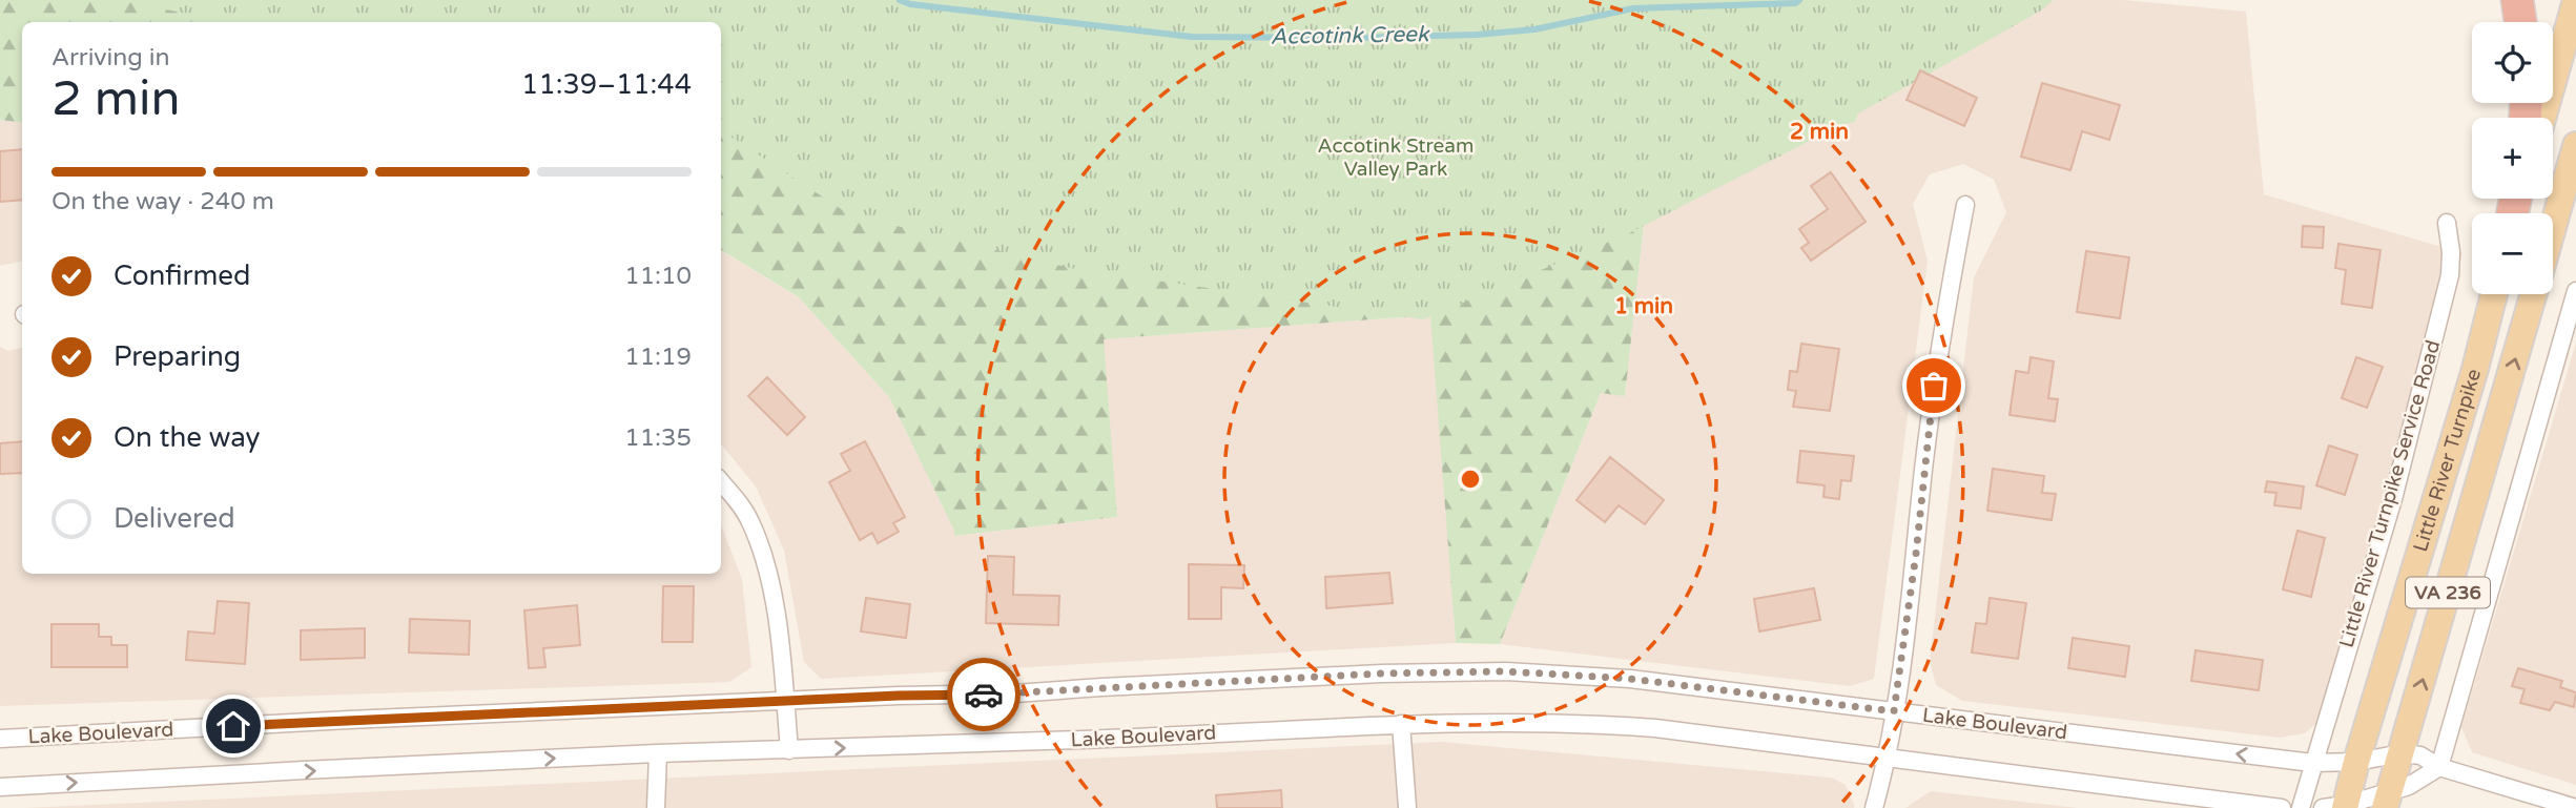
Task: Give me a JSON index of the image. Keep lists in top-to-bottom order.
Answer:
{
  "streets": {
    "main road": ["Little River Turnpike", "VA 236"],
    "street": ["Little River Turnpike Service Road", "Lake Boulevard"]
  },
  "crossings": [
    ["Little River Turnpike", "Lake Boulevard"],
    ["Little River Turnpike Service Road", "Lake Boulevard"]
  ],
  "water": ["Accotink Creek"],
  "parks": ["Accotink Stream Valley Park"],
  "page": {
    "map_buttons": ["+", "−"],
    "heading": ["2 min", "Arriving in", "11:39–11:44"],
    "bar": "On the way · 240 m",
    "list": [
      ["Confirmed", "11:10"],
      ["Preparing", "11:19"],
      ["On the way", "11:35"],
      "Delivered"
    ]
  },
  "rings": ["2 min", "1 min"]
}
